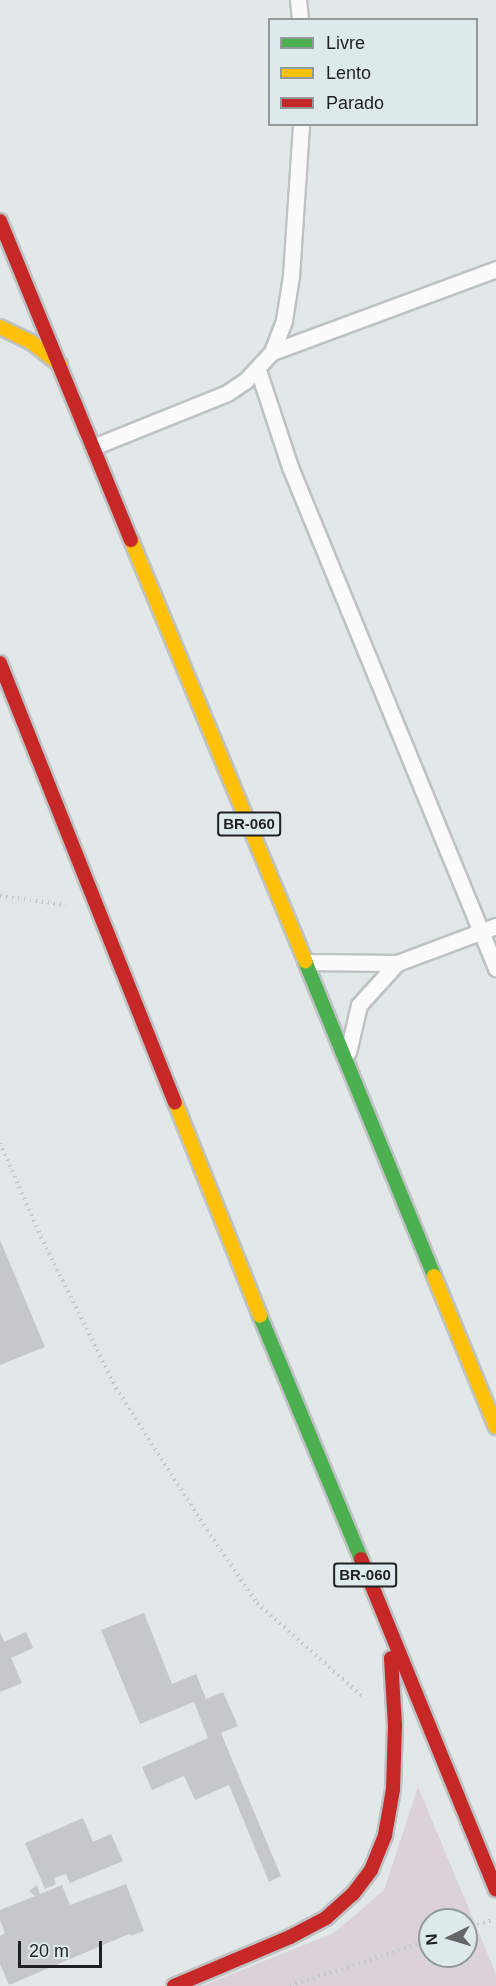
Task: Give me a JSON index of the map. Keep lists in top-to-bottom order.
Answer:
{
  "streets": {
    "highway": ["BR-060"]
  },
  "legend": ["Livre", "Lento", "Parado"],
  "scale_bar": "20 m",
  "north": "left"
}
